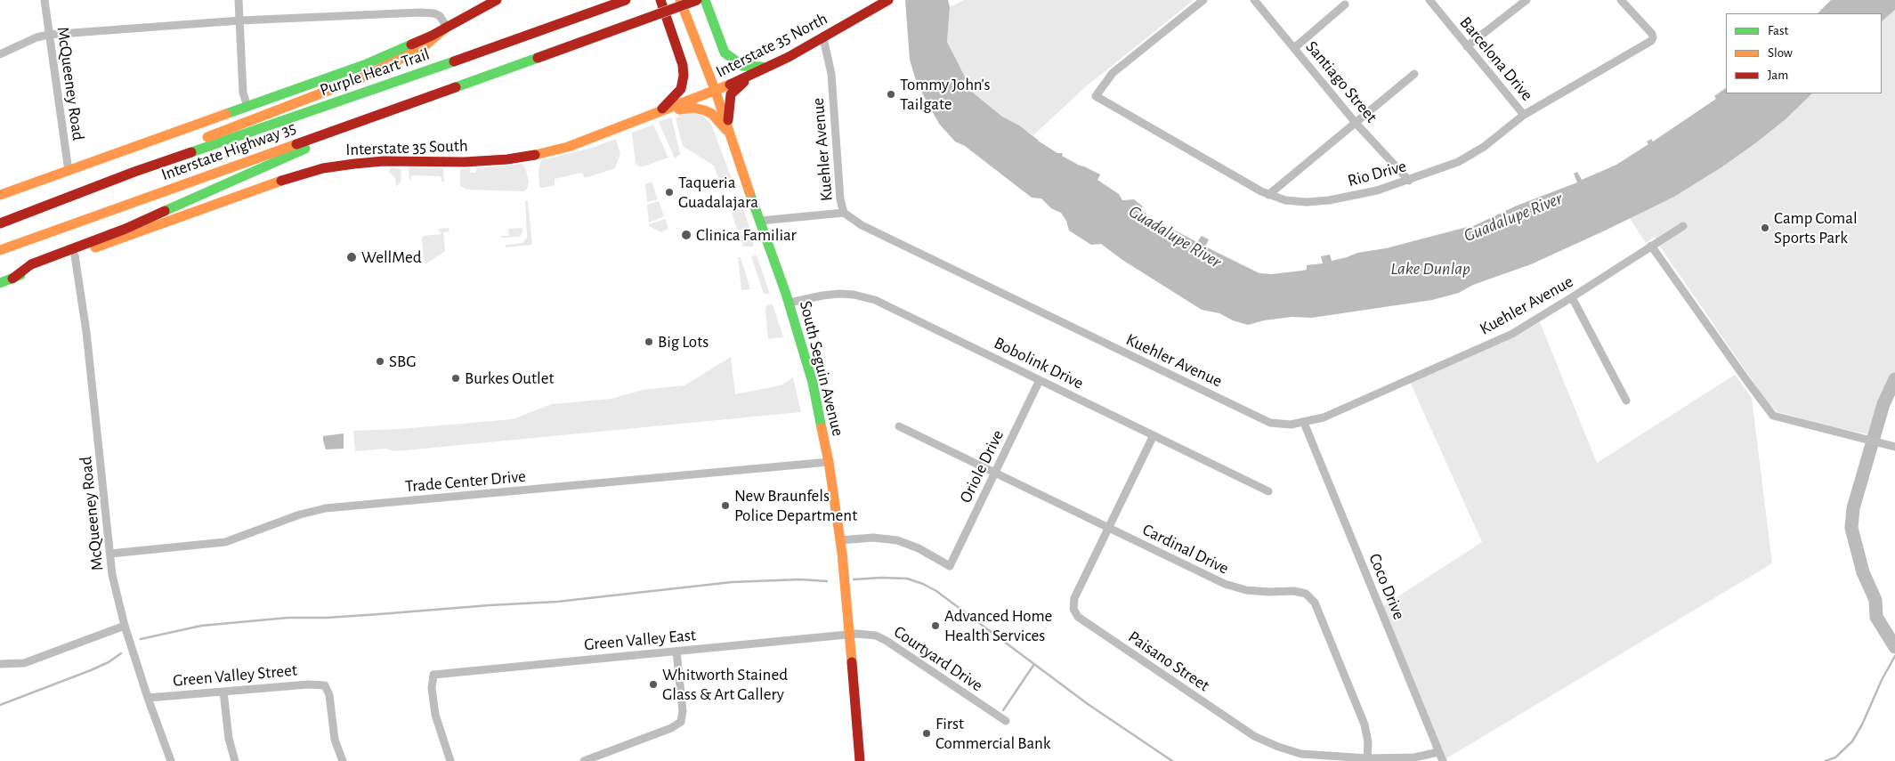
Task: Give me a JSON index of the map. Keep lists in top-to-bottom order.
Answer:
{
  "streets": {
    "main road": [
      "Interstate 35 North",
      "Purple Heart Trail",
      "Interstate 35 South",
      "Interstate Highway 35",
      "South Seguin Avenue"
    ],
    "street": [
      "Barcelona Drive",
      "Santiago Street",
      "McQueeney Road",
      "Kuehler Avenue",
      "Rio Drive",
      "Bobolink Drive",
      "Oriole Drive",
      "Trade Center Drive",
      "Cardinal Drive",
      "Coco Drive",
      "Green Valley East",
      "Courtyard Drive",
      "Paisano Street",
      "Green Valley Street"
    ]
  },
  "crossings": [
    ["Interstate 35 North", "Interstate 35 South"],
    ["Interstate 35 North", "Kuehler Avenue"],
    ["Interstate 35 North", "South Seguin Avenue"],
    ["Barcelona Drive", "Rio Drive"],
    ["Santiago Street", "Rio Drive"],
    ["McQueeney Road", "Interstate 35 South"],
    ["McQueeney Road", "Trade Center Drive"],
    ["McQueeney Road", "Green Valley Street"],
    ["Interstate 35 South", "South Seguin Avenue"],
    ["Kuehler Avenue", "Coco Drive"],
    ["Bobolink Drive", "South Seguin Avenue"],
    ["Bobolink Drive", "Oriole Drive"],
    ["Bobolink Drive", "Paisano Street"],
    ["South Seguin Avenue", "Oriole Drive"],
    ["South Seguin Avenue", "Trade Center Drive"],
    ["South Seguin Avenue", "Green Valley East"],
    ["South Seguin Avenue", "Courtyard Drive"],
    ["Oriole Drive", "Cardinal Drive"],
    ["Cardinal Drive", "Paisano Street"],
    ["Coco Drive", "Paisano Street"],
    ["Green Valley East", "Courtyard Drive"]
  ],
  "water": ["Guadalupe River", "Lake Dunlap"],
  "places": [
    "Tommy John's Tailgate",
    "Taqueria Guadalajara",
    "Camp Comal Sports Park",
    "Clinica Familiar",
    "WellMed",
    "Big Lots",
    "SBG",
    "Burkes Outlet",
    "New Braunfels Police Department",
    "Advanced Home Health Services",
    "Whitworth Stained Glass & Art Gallery",
    "First Commercial Bank"
  ],
  "legend": ["Fast", "Slow", "Jam"]
}
